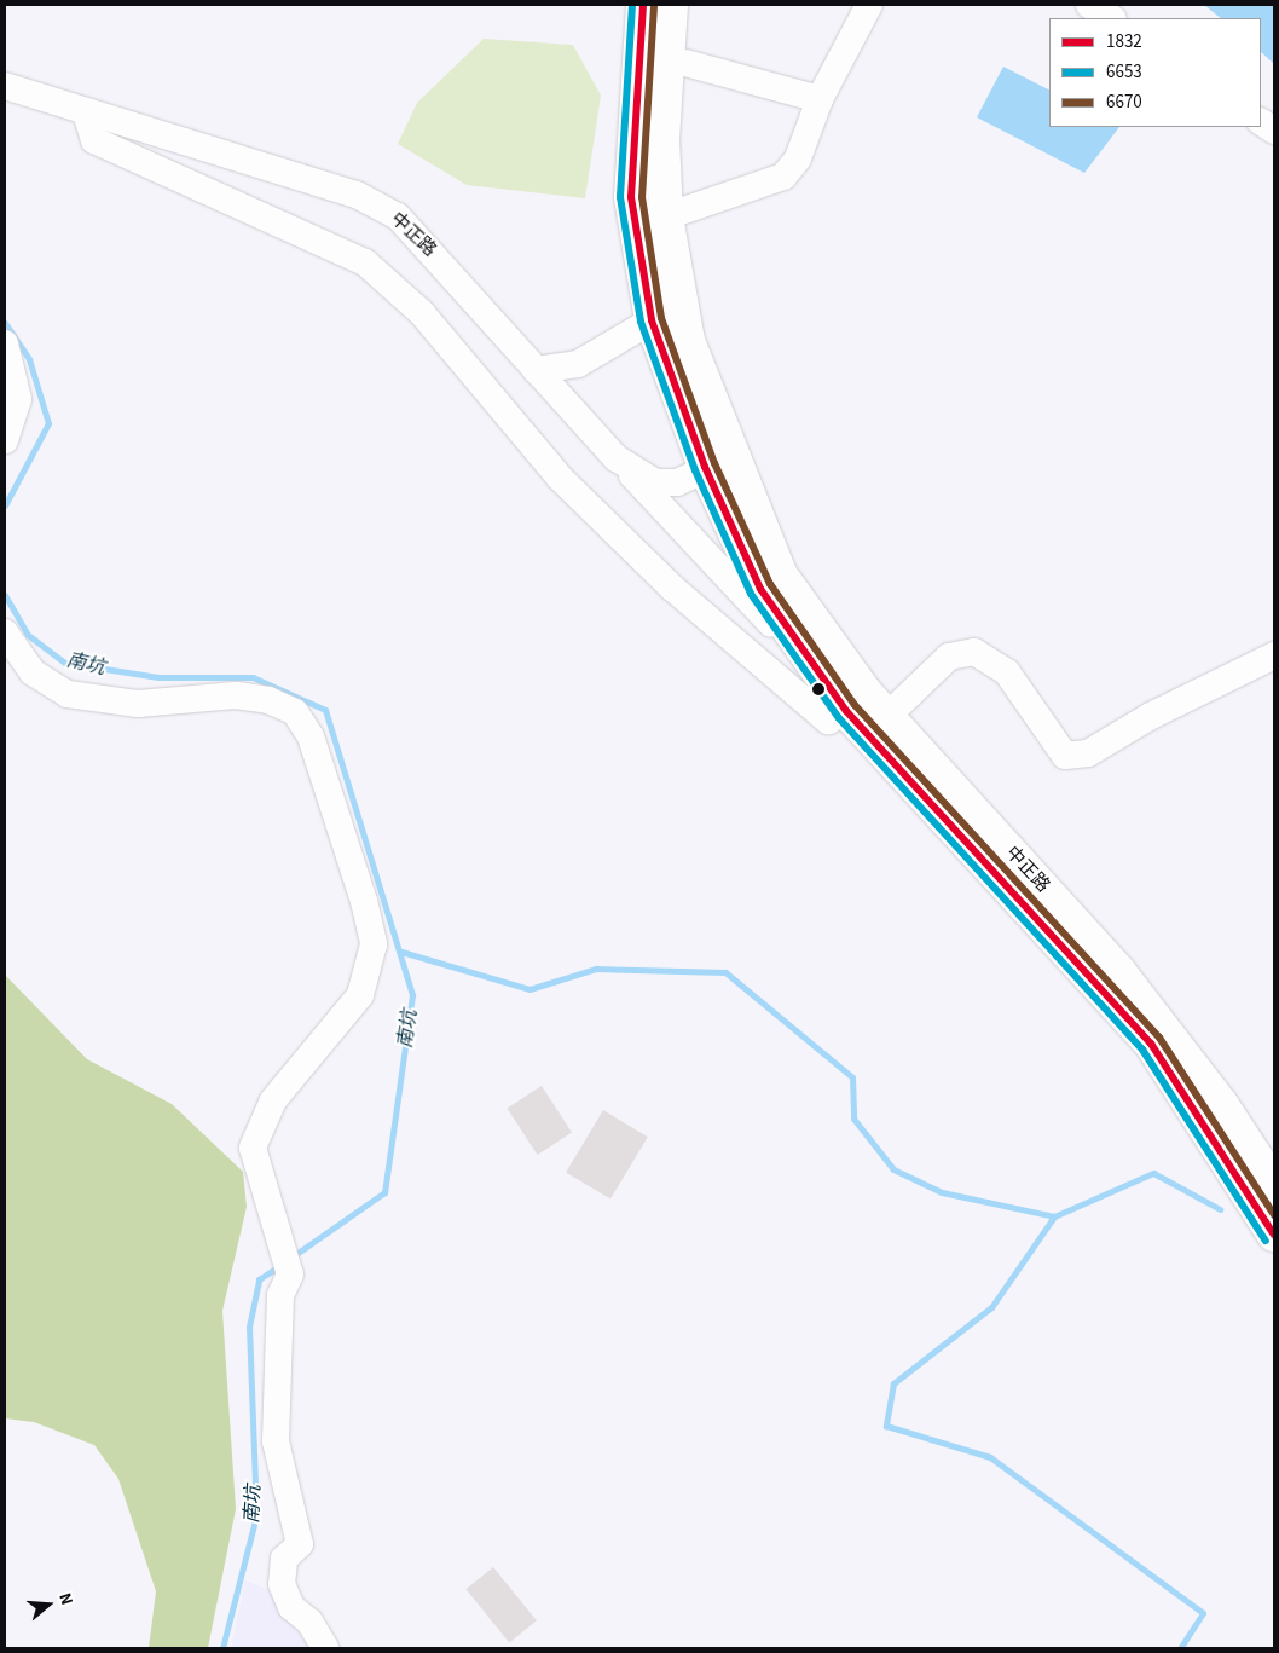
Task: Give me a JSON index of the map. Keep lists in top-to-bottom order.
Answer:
{
  "streets": {
    "main road": ["中正路"]
  },
  "water": ["南坑"],
  "lines": ["transit line 1832", "transit line 6653", "transit line 6670"],
  "legend": ["1832", "6653", "6670"],
  "north": "right"
}
